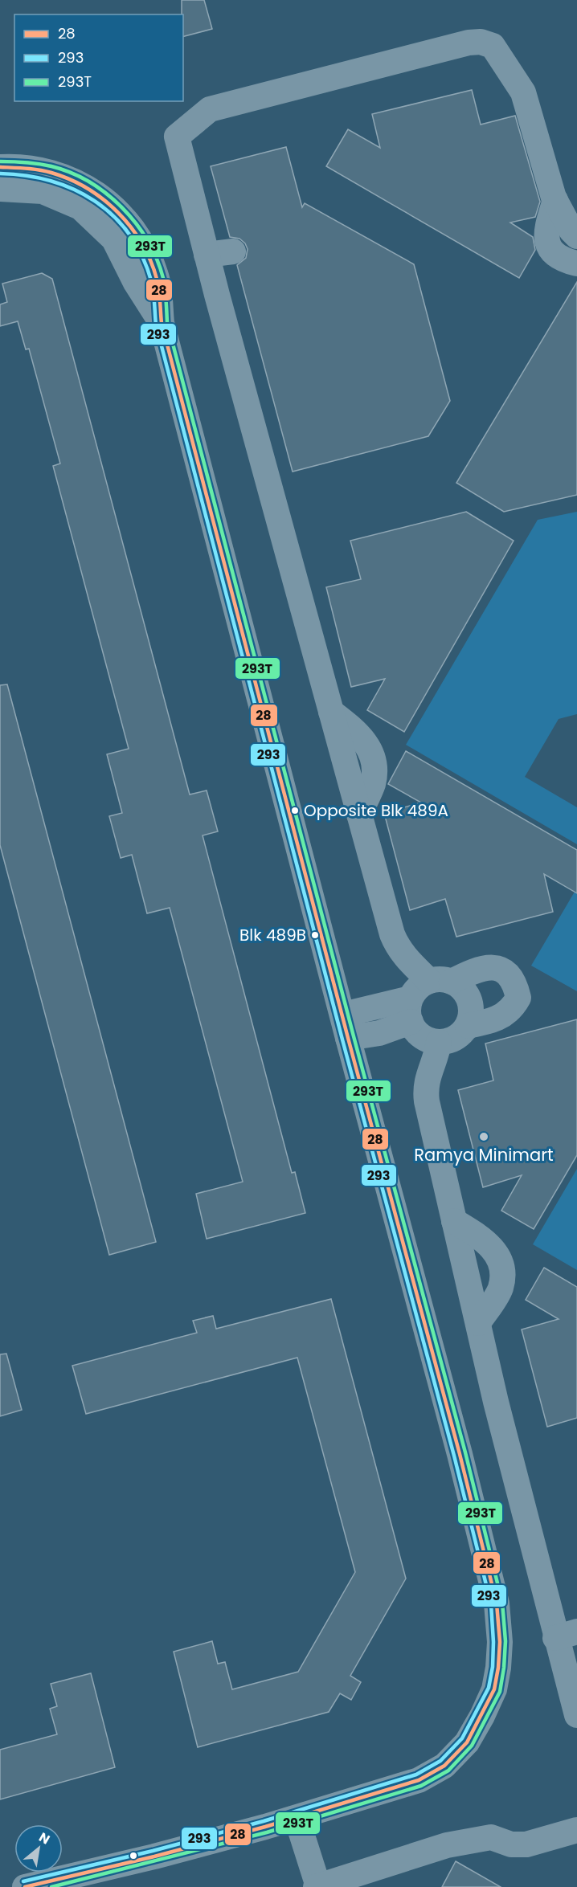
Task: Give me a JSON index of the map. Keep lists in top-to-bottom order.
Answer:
{
  "places": ["Opposite Blk 489A", "Blk 489B", "Ramya Minimart"],
  "lines": ["transit line 293T", "transit line 28", "transit line 293"],
  "legend": ["28", "293", "293T"],
  "north": "top right"
}
